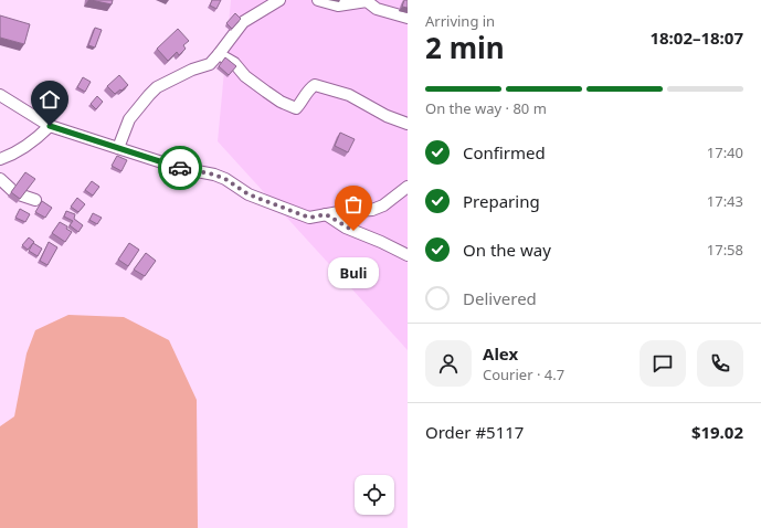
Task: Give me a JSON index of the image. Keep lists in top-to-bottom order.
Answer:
{
  "places": ["Buli"],
  "page": {
    "heading": ["2 min", "Arriving in", "18:02–18:07"],
    "panel": [
      "Alex",
      "Courier · 4.7",
      "Order #5117",
      "$19.02"
    ],
    "bar": "On the way · 80 m",
    "list": [
      ["Confirmed", "17:40"],
      ["Preparing", "17:43"],
      ["On the way", "17:58"],
      "Delivered"
    ],
    "bubble": "Buli"
  }
}
